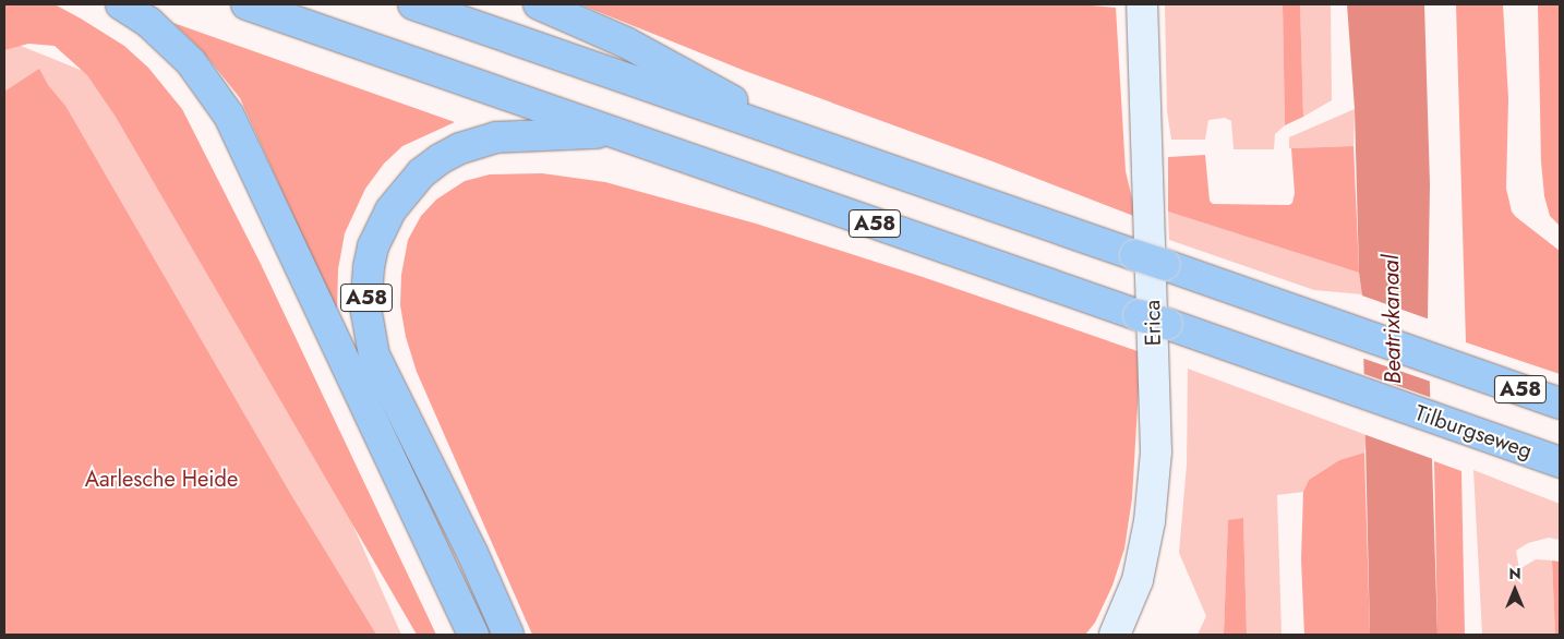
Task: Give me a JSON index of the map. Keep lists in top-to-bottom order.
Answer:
{
  "streets": {
    "highway": ["A58", "Tilburgseweg"],
    "main road": ["Erica"]
  },
  "crossings": [
    ["A58", "Tilburgseweg"]
  ],
  "water": ["Beatrixkanaal"],
  "parks": ["Aarlesche Heide"],
  "north": "top"
}
